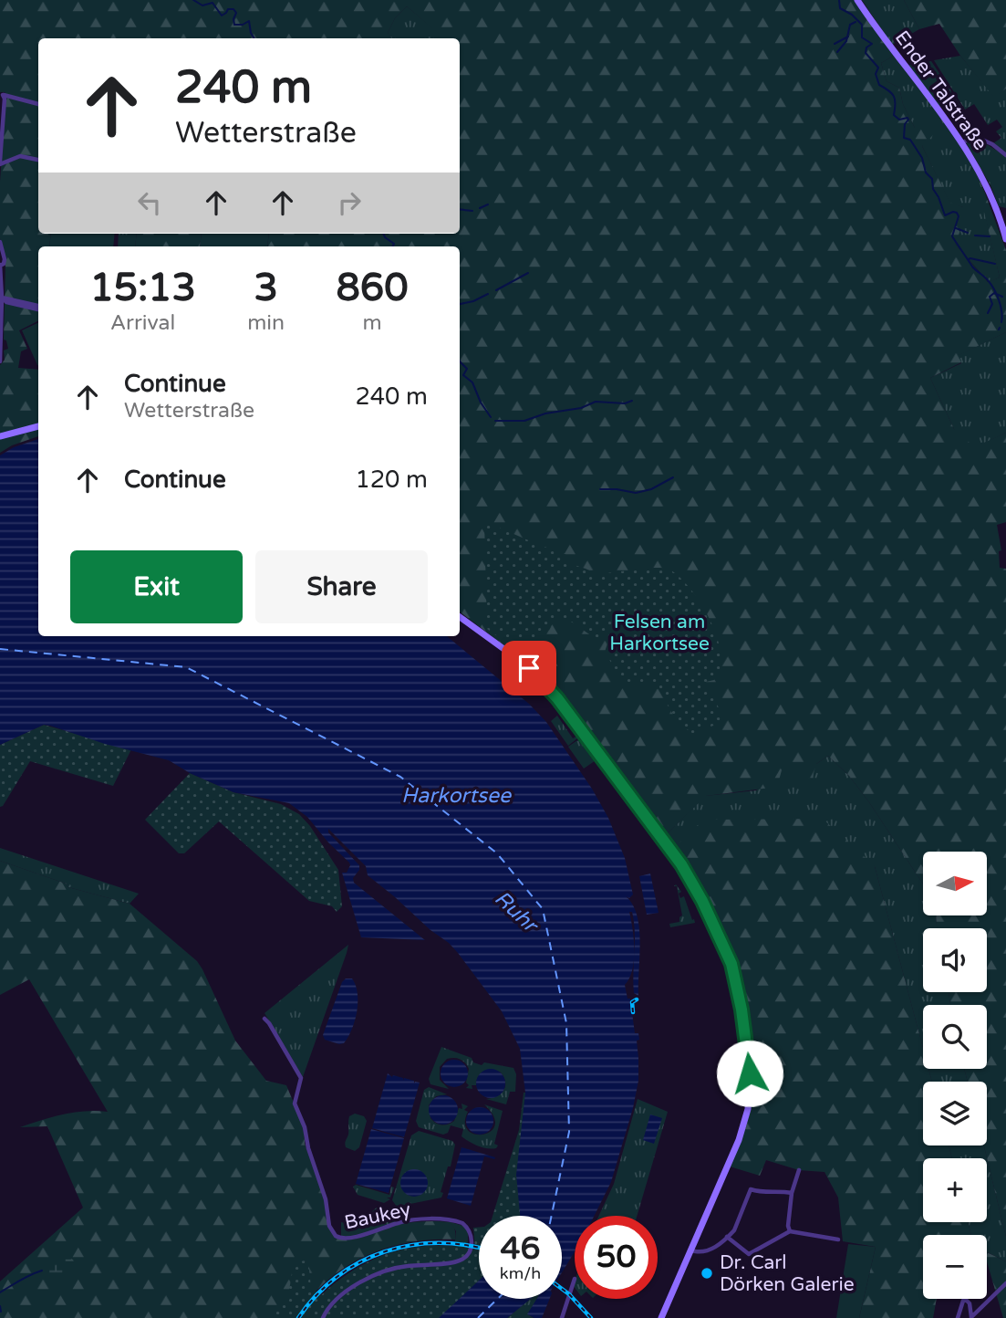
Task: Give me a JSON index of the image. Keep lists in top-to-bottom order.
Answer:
{
  "streets": {
    "main road": ["Ender Talstraße"],
    "street": ["Baukey"]
  },
  "water": ["Harkortsee", "Ruhr"],
  "parks": ["Felsen am Harkortsee"],
  "places": ["Dr. Carl Dörken Galerie"],
  "north": "right",
  "page": {
    "turn": ["240 m", "Wetterstraße"],
    "eta": [
      "15:13",
      "Arrival",
      "3",
      "min",
      "860",
      "m"
    ],
    "list": [
      {
        "name": "Continue",
        "note": "Wetterstraße",
        "value": "240 m"
      },
      {
        "name": "Continue",
        "value": "120 m"
      }
    ],
    "buttons": ["Exit", "Share"],
    "map_buttons": ["+", "−"],
    "speed": "46 km/h",
    "limit": "50"
  }
}
